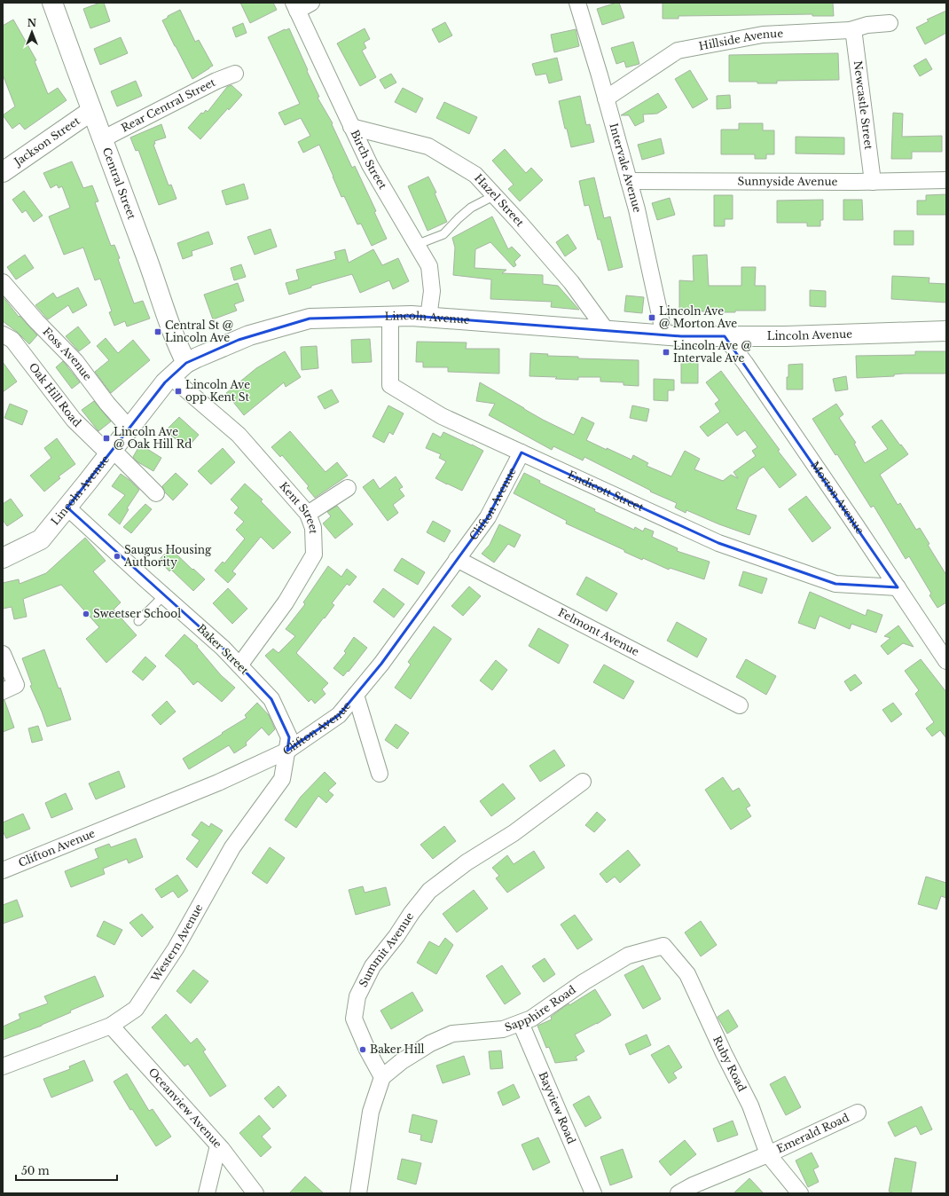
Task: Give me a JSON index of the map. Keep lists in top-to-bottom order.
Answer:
{
  "streets": {
    "main road": ["Jackson Street", "Central Street", "Lincoln Avenue"],
    "street": [
      "Hillside Avenue",
      "Newcastle Street",
      "Rear Central Street",
      "Birch Street",
      "Intervale Avenue",
      "Sunnyside Avenue",
      "Hazel Street",
      "Foss Avenue",
      "Oak Hill Road",
      "Endicott Street",
      "Morton Avenue",
      "Clifton Avenue",
      "Kent Street",
      "Felmont Avenue",
      "Baker Street",
      "Western Avenue",
      "Summit Avenue",
      "Sapphire Road",
      "Ruby Road",
      "Oceanview Avenue",
      "Bayview Road",
      "Emerald Road"
    ]
  },
  "crossings": [
    ["Hillside Avenue", "Newcastle Street"],
    ["Hillside Avenue", "Intervale Avenue"],
    ["Newcastle Street", "Sunnyside Avenue"],
    ["Rear Central Street", "Central Street"],
    ["Jackson Street", "Central Street"],
    ["Birch Street", "Hazel Street"],
    ["Birch Street", "Lincoln Avenue"],
    ["Intervale Avenue", "Sunnyside Avenue"],
    ["Intervale Avenue", "Lincoln Avenue"],
    ["Central Street", "Lincoln Avenue"],
    ["Hazel Street", "Lincoln Avenue"],
    ["Lincoln Avenue", "Foss Avenue"],
    ["Lincoln Avenue", "Oak Hill Road"],
    ["Lincoln Avenue", "Endicott Street"],
    ["Lincoln Avenue", "Morton Avenue"],
    ["Lincoln Avenue", "Kent Street"],
    ["Lincoln Avenue", "Baker Street"],
    ["Endicott Street", "Morton Avenue"],
    ["Endicott Street", "Clifton Avenue"],
    ["Clifton Avenue", "Felmont Avenue"],
    ["Clifton Avenue", "Baker Street"],
    ["Clifton Avenue", "Western Avenue"],
    ["Kent Street", "Baker Street"],
    ["Baker Street", "Western Avenue"],
    ["Western Avenue", "Oceanview Avenue"],
    ["Summit Avenue", "Sapphire Road"],
    ["Sapphire Road", "Ruby Road"],
    ["Sapphire Road", "Bayview Road"],
    ["Ruby Road", "Emerald Road"]
  ],
  "places": {
    "transit": [
      "Lincoln Ave @ Morton Ave",
      "Central St @ Lincoln Ave",
      "Lincoln Ave @ Intervale Ave",
      "Lincoln Ave opp Kent St",
      "Lincoln Ave @ Oak Hill Rd"
    ],
    "other": ["Saugus Housing Authority", "Sweetser School", "Baker Hill"]
  },
  "scale_bar": "50 m",
  "north": "top"
}
